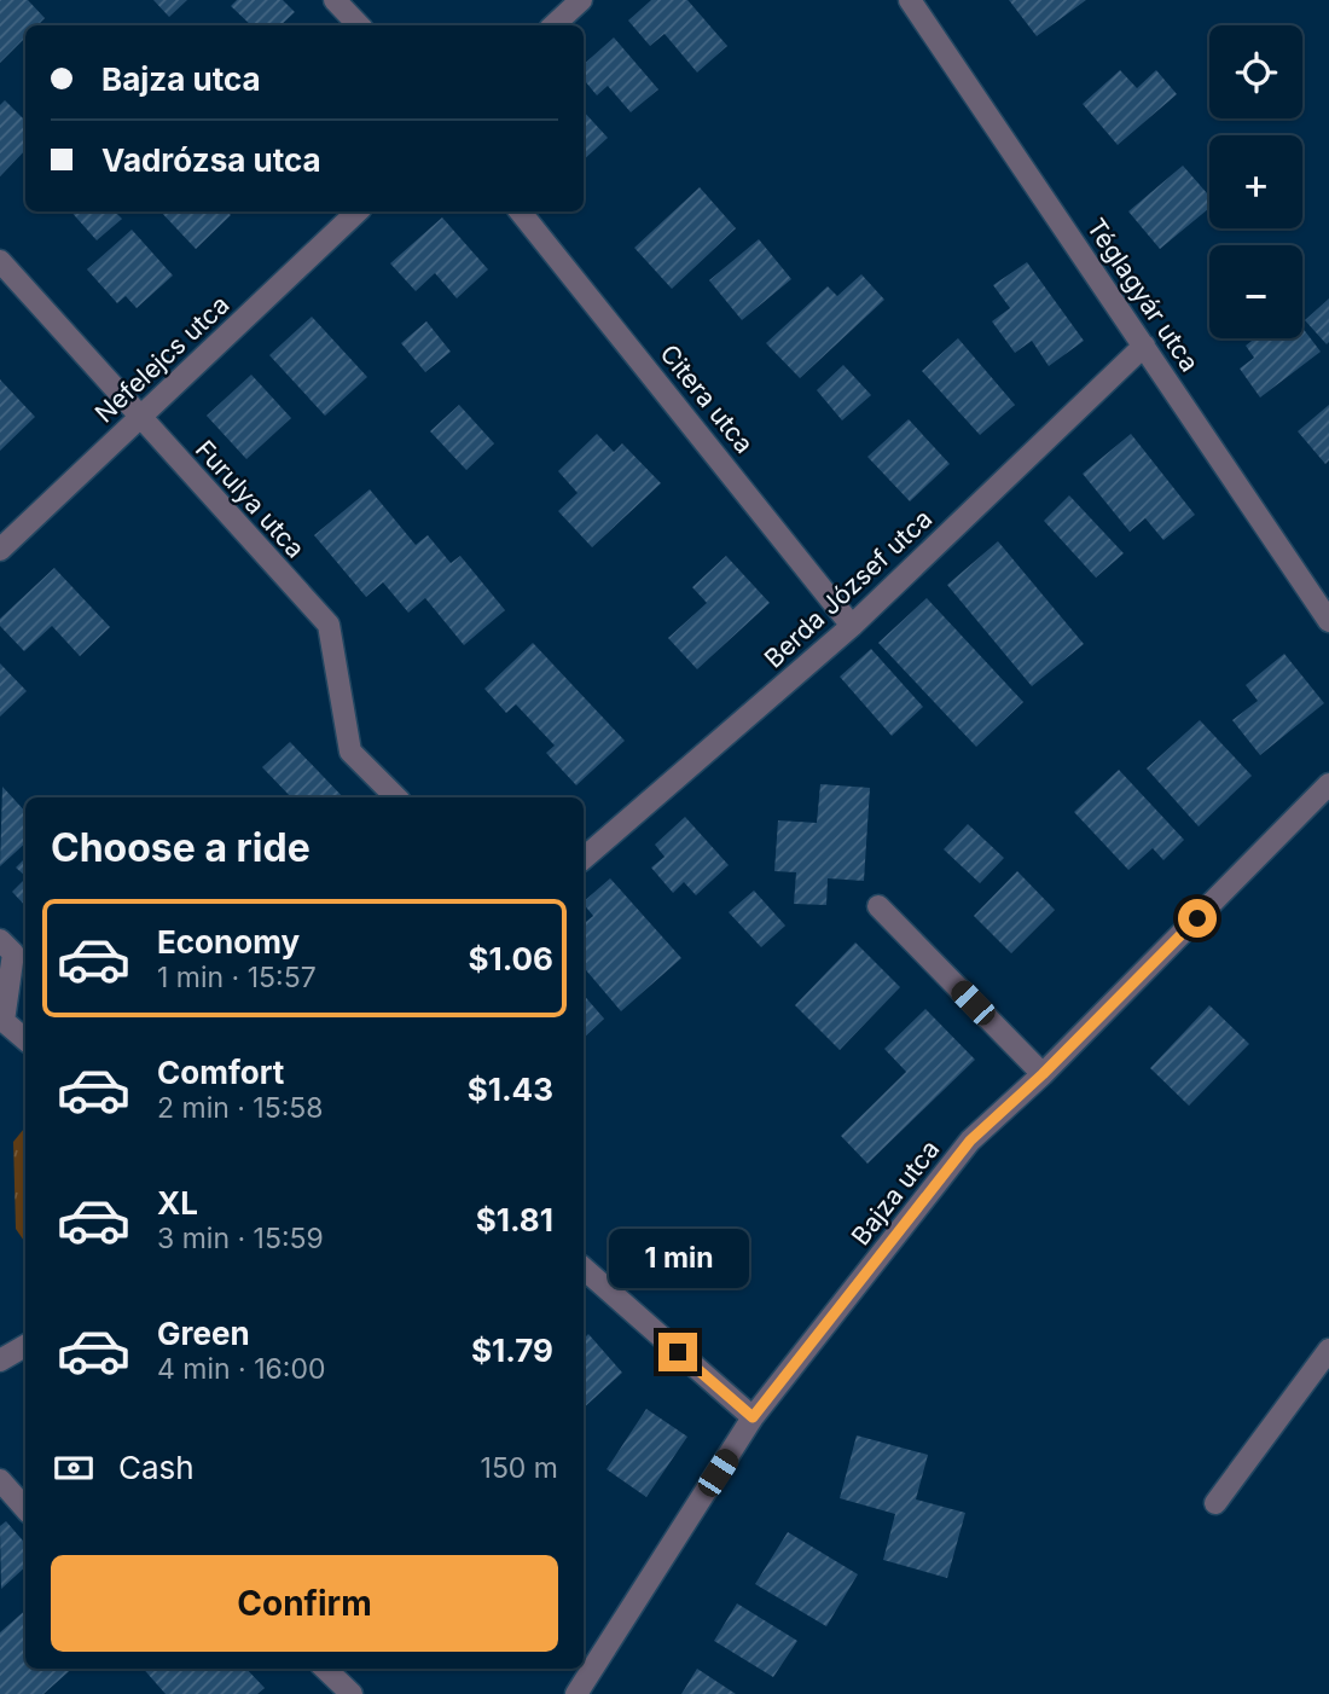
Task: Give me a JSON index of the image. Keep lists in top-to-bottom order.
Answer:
{
  "streets": {
    "street": [
      "Téglagyár utca",
      "Nefelejcs utca",
      "Citera utca",
      "Furulya utca",
      "Berda József utca",
      "Bajza utca"
    ]
  },
  "crossings": [
    ["Téglagyár utca", "Berda József utca"],
    ["Nefelejcs utca", "Furulya utca"],
    ["Citera utca", "Berda József utca"]
  ],
  "page": {
    "map_buttons": ["+", "−"],
    "banner": ["Bajza utca", "Vadrózsa utca"],
    "heading": "Choose a ride",
    "list": [
      {
        "name": "Economy",
        "note": "1 min · 15:57",
        "value": "$1.06"
      },
      {
        "name": "Comfort",
        "note": "2 min · 15:58",
        "value": "$1.43"
      },
      {
        "name": "XL",
        "note": "3 min · 15:59",
        "value": "$1.81"
      },
      {
        "name": "Green",
        "note": "4 min · 16:00",
        "value": "$1.79"
      }
    ],
    "bubble": "1 min",
    "pay": ["Cash", "150 m"],
    "buttons": "Confirm"
  }
}
